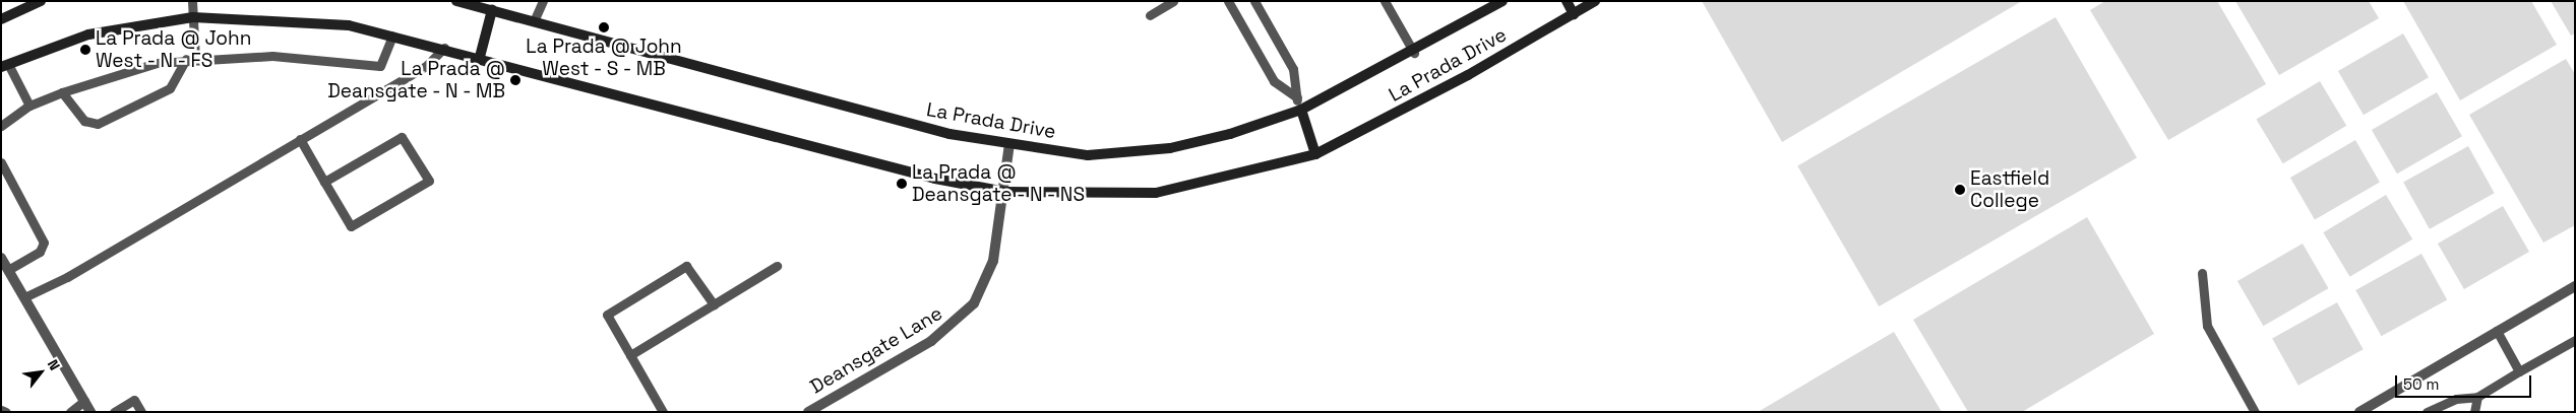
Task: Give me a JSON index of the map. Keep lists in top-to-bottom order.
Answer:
{
  "streets": {
    "main road": ["La Prada Drive"],
    "street": ["Deansgate Lane"]
  },
  "crossings": [
    ["La Prada Drive", "Deansgate Lane"]
  ],
  "places": [
    "La Prada @ John West - S - MB",
    "La Prada @ John West - N - FS",
    "La Prada @ Deansgate - N - MB",
    "La Prada @ Deansgate - N - NS",
    "Eastfield College"
  ],
  "scale_bar": "50 m",
  "north": "top right"
}
